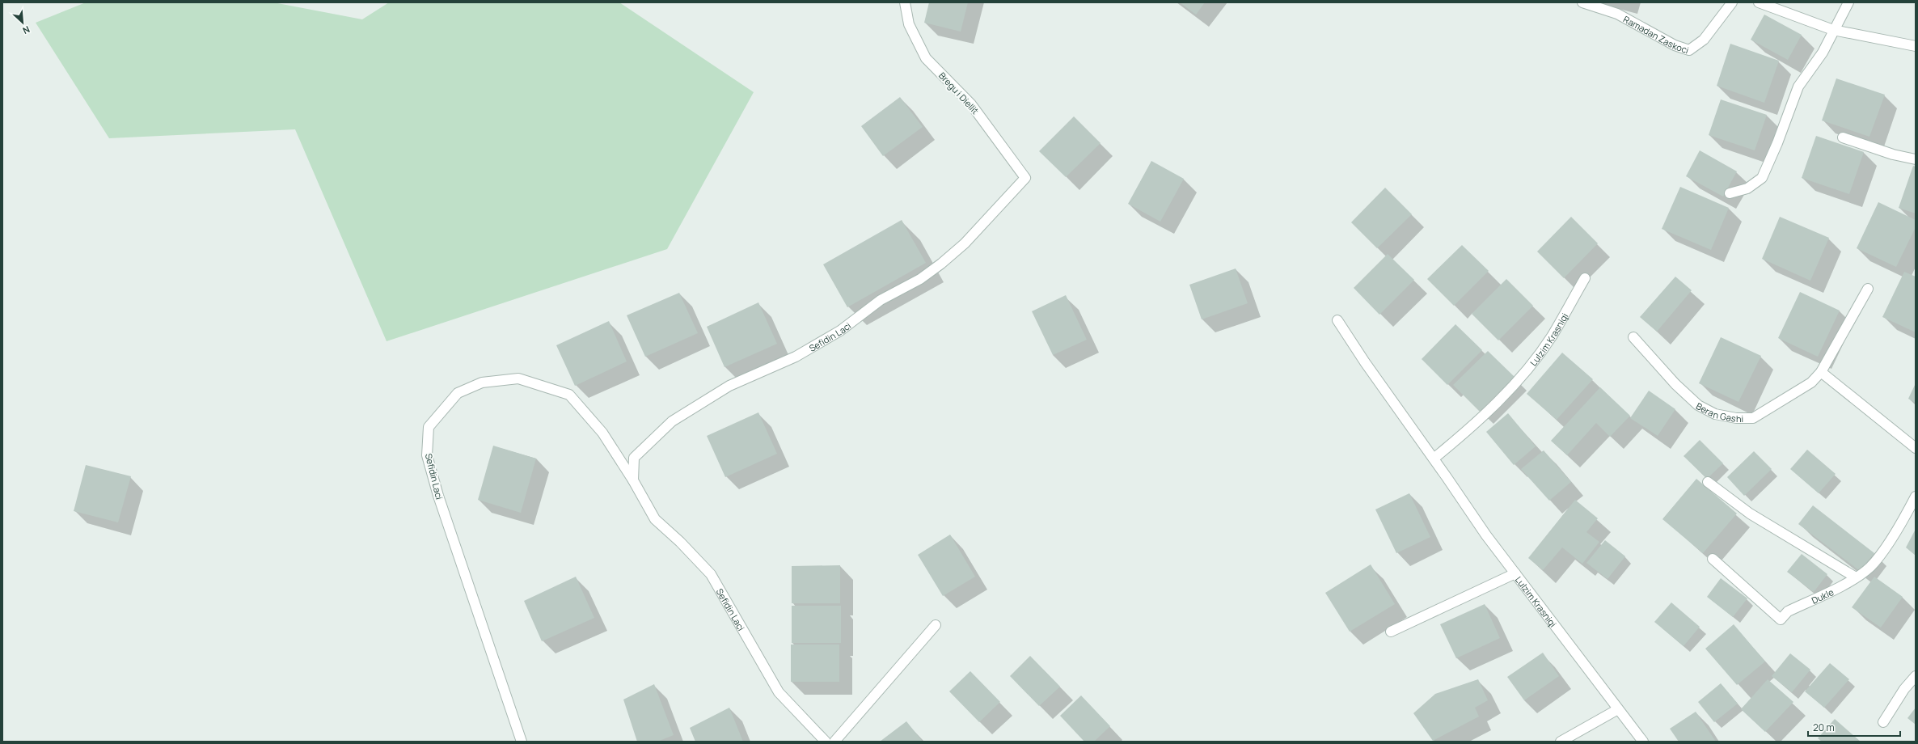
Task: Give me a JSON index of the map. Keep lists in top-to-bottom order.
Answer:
{
  "streets": {
    "street": [
      "Ramadan Zaskoci",
      "Bregu i Diellit",
      "Sefidin Laci",
      "Lulzim Krasniqi",
      "Beran Gashi",
      "Dukle"
    ]
  },
  "crossings": [
    ["Bregu i Diellit", "Sefidin Laci"]
  ],
  "scale_bar": "20 m",
  "north": "bottom right"
}
